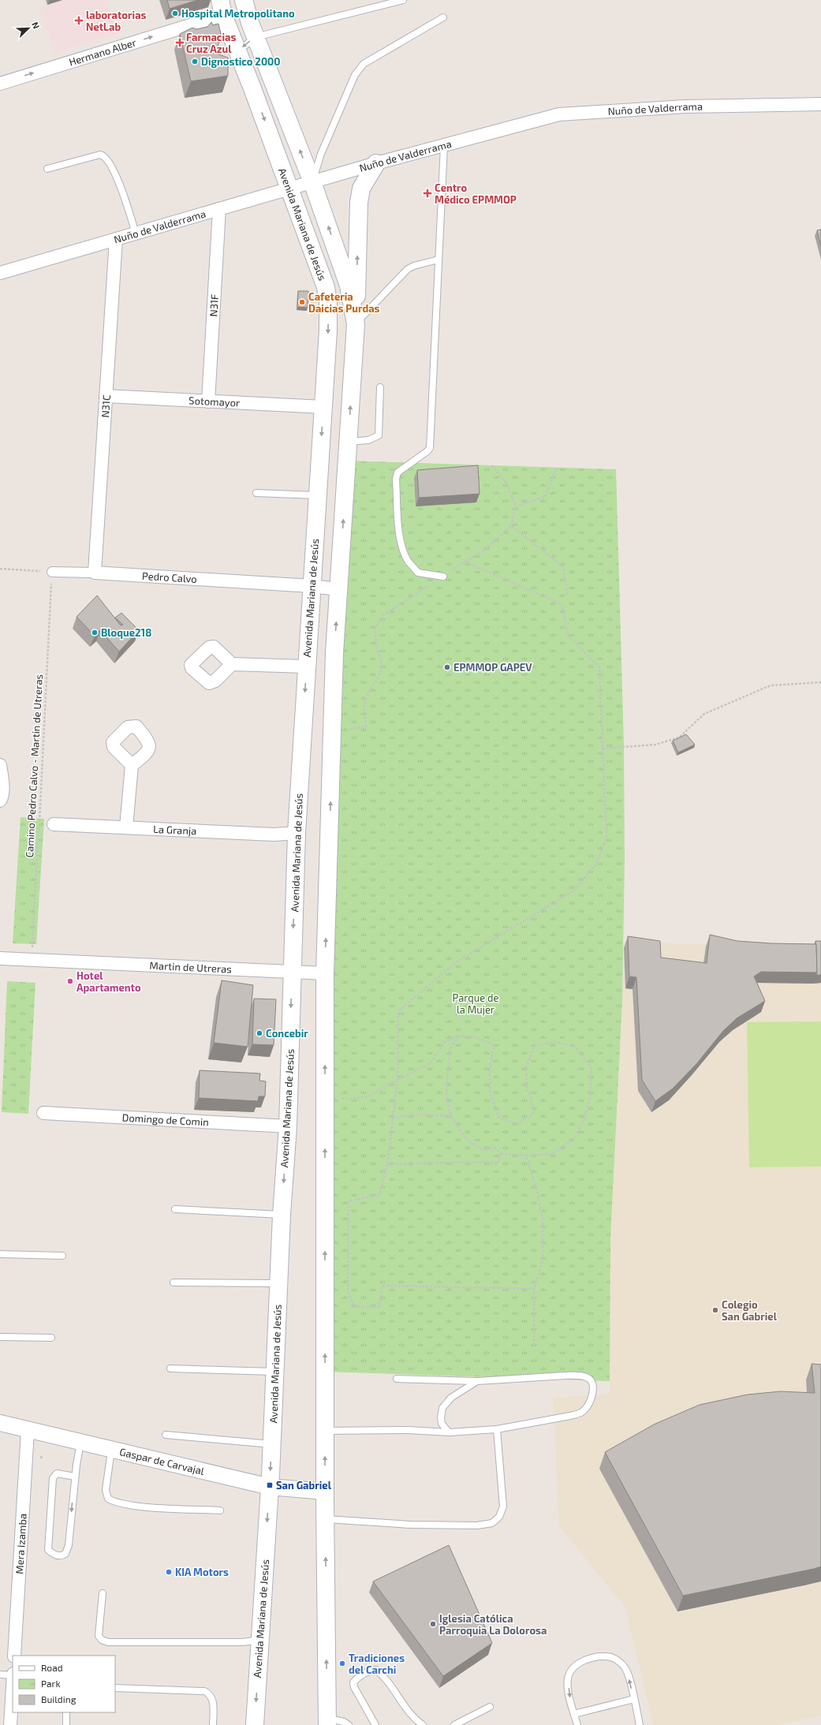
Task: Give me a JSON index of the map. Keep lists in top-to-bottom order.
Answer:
{
  "streets": {
    "main road": ["Avenida Mariana de Jesús"],
    "street": [
      "Hermano Alber",
      "Nuño de Valderrama",
      "N31F",
      "Sotomayor",
      "N31C",
      "Pedro Calvo",
      "La Granja",
      "Martin de Utreras",
      "Domingo de Comin",
      "Gaspar de Carvajal",
      "Mera Izamba"
    ],
    "path": ["Camino Pedro Calvo - Martin de Utreras"]
  },
  "crossings": [
    ["Hermano Alber", "Avenida Mariana de Jesús"],
    ["Nuño de Valderrama", "Avenida Mariana de Jesús"],
    ["Nuño de Valderrama", "N31F"],
    ["Nuño de Valderrama", "N31C"],
    ["Avenida Mariana de Jesús", "Sotomayor"],
    ["Avenida Mariana de Jesús", "Pedro Calvo"],
    ["Avenida Mariana de Jesús", "La Granja"],
    ["Avenida Mariana de Jesús", "Martin de Utreras"],
    ["Avenida Mariana de Jesús", "Domingo de Comin"],
    ["Avenida Mariana de Jesús", "Gaspar de Carvajal"],
    ["N31F", "Sotomayor"],
    ["Sotomayor", "N31C"],
    ["N31C", "Pedro Calvo"],
    ["Pedro Calvo", "Camino Pedro Calvo - Martin de Utreras"],
    ["Camino Pedro Calvo - Martin de Utreras", "Martin de Utreras"],
    ["Gaspar de Carvajal", "Mera Izamba"]
  ],
  "one_way": ["Hermano Alber"],
  "parks": ["Parque de la Mujer"],
  "places": {
    "other": [
      "Hospital Metropolitano",
      "Dignostico 2000",
      "Cafeteria Daicias Purdas",
      "Bloque218",
      "EPMMOP GAPEV",
      "Hotel Apartamento",
      "Concebir",
      "Colegio San Gabriel",
      "KIA Motors",
      "Iglesia Católica Parroquia La Dolorosa",
      "Tradiciones del Carchi"
    ],
    "health": ["laboratorias NetLab", "Farmacias Cruz Azul", "Centro Médico EPMMOP"],
    "transit": ["San Gabriel"]
  },
  "legend": ["Road", "Park", "Building"],
  "north": "top right"
}
